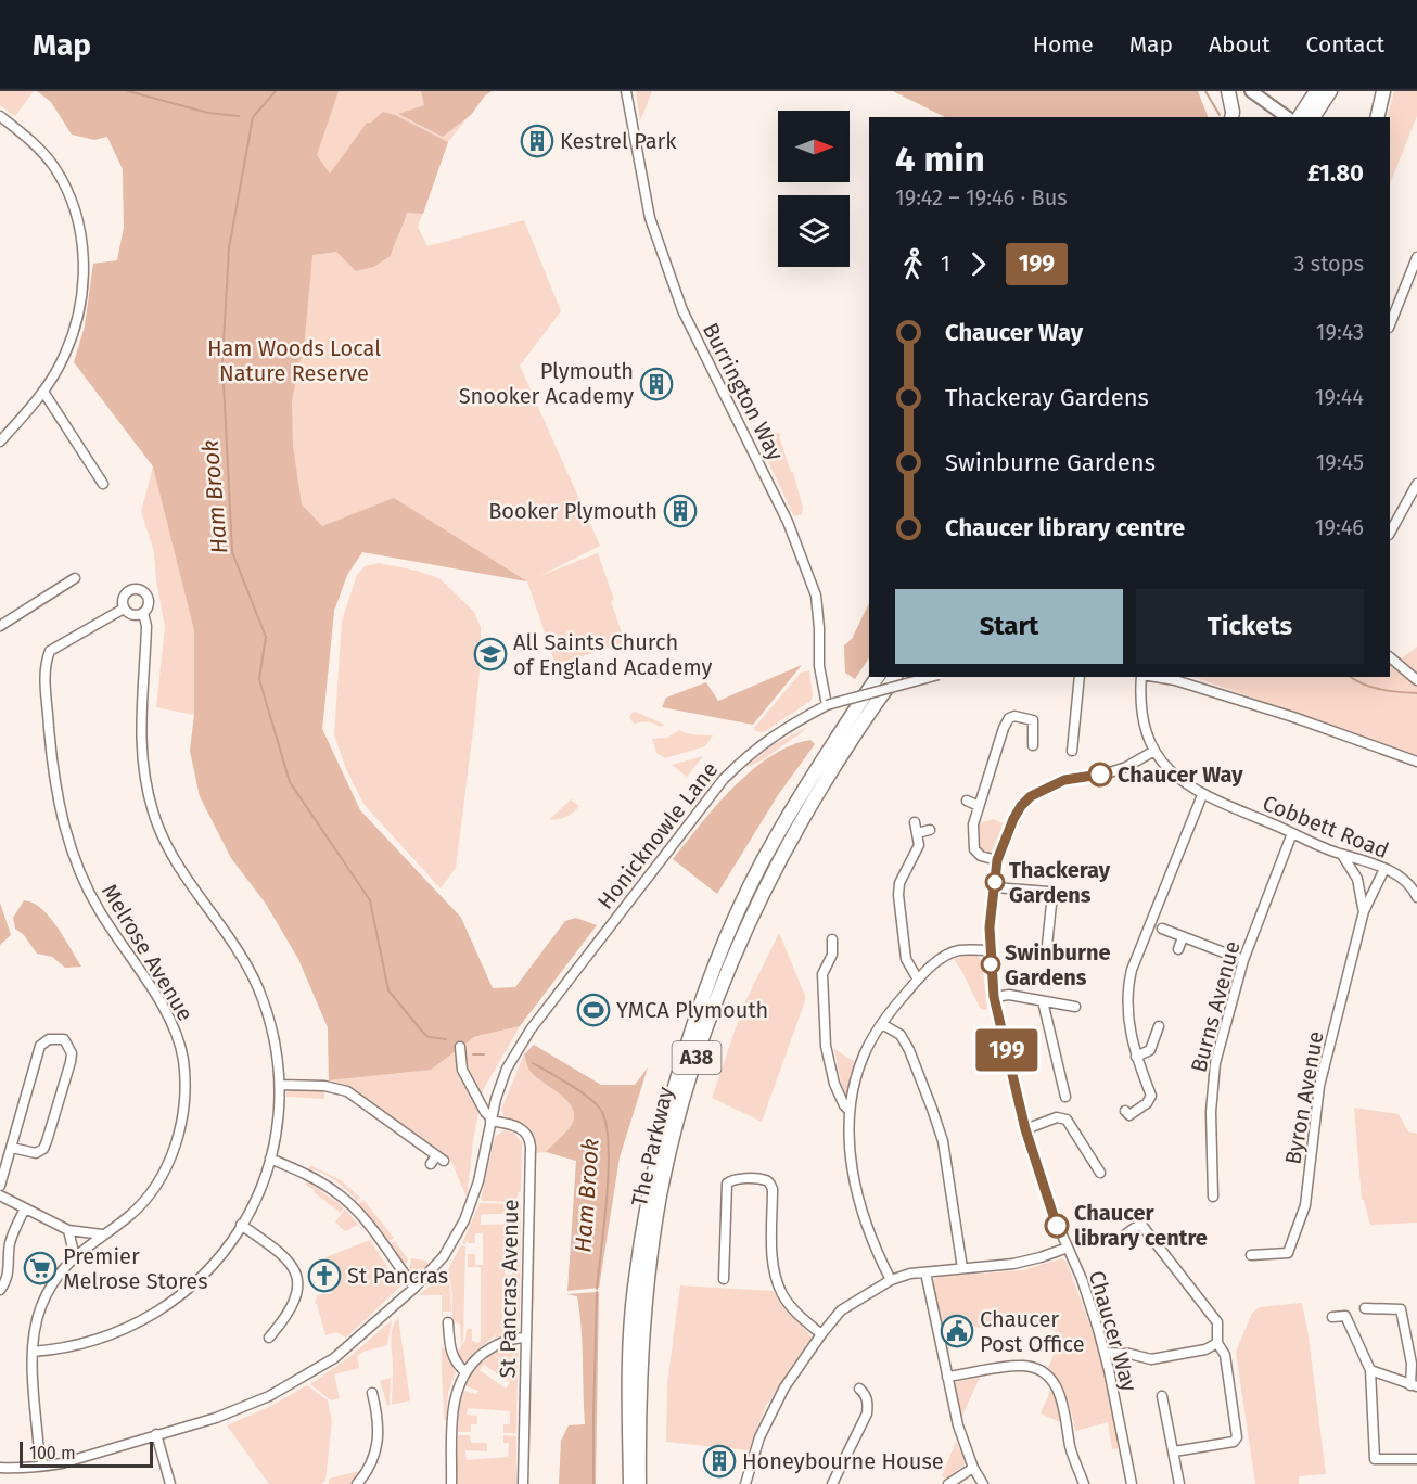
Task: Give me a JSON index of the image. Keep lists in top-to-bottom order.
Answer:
{
  "streets": {
    "highway": ["A38", "The Parkway"],
    "street": [
      "Burrington Way",
      "Cobbett Road",
      "Honicknowle Lane",
      "Melrose Avenue",
      "Burns Avenue",
      "Byron Avenue",
      "St Pancras Avenue",
      "Chaucer Way"
    ]
  },
  "crossings": [
    ["Burrington Way", "Honicknowle Lane"],
    ["Cobbett Road", "Burns Avenue"],
    ["Cobbett Road", "Byron Avenue"],
    ["Cobbett Road", "Chaucer Way"],
    ["Honicknowle Lane", "Melrose Avenue"],
    ["Honicknowle Lane", "St Pancras Avenue"]
  ],
  "water": ["Ham Brook"],
  "parks": ["Ham Woods Local Nature Reserve"],
  "places": {
    "building": [
      "Kestrel Park",
      "Plymouth Snooker Academy",
      "Booker Plymouth",
      "Honeybourne House"
    ],
    "school or university": ["All Saints Church of England Academy"],
    "other": [
      "Chaucer Way",
      "Thackeray Gardens",
      "Swinburne Gardens",
      "Chaucer library centre"
    ],
    "sports": ["YMCA Plymouth"],
    "supermarket": ["Premier Melrose Stores"],
    "church": ["St Pancras"],
    "public building": ["Chaucer Post Office"]
  },
  "lines": ["bus line 199"],
  "scale_bar": "100 m",
  "north": "right",
  "page": {
    "header": "Map",
    "nav": [
      "Home",
      "Map",
      "About",
      "Contact"
    ],
    "on_map": "199",
    "heading": ["4 min", "19:42 – 19:46 · Bus", "£1.80"],
    "legs": ["1", "199", "3 stops"],
    "list": [
      {
        "name": "Chaucer Way",
        "value": "19:43"
      },
      {
        "name": "Thackeray Gardens",
        "value": "19:44"
      },
      {
        "name": "Swinburne Gardens",
        "value": "19:45"
      },
      {
        "name": "Chaucer library centre",
        "value": "19:46"
      }
    ],
    "buttons": ["Start", "Tickets"],
    "scale": "100 m"
  }
}
